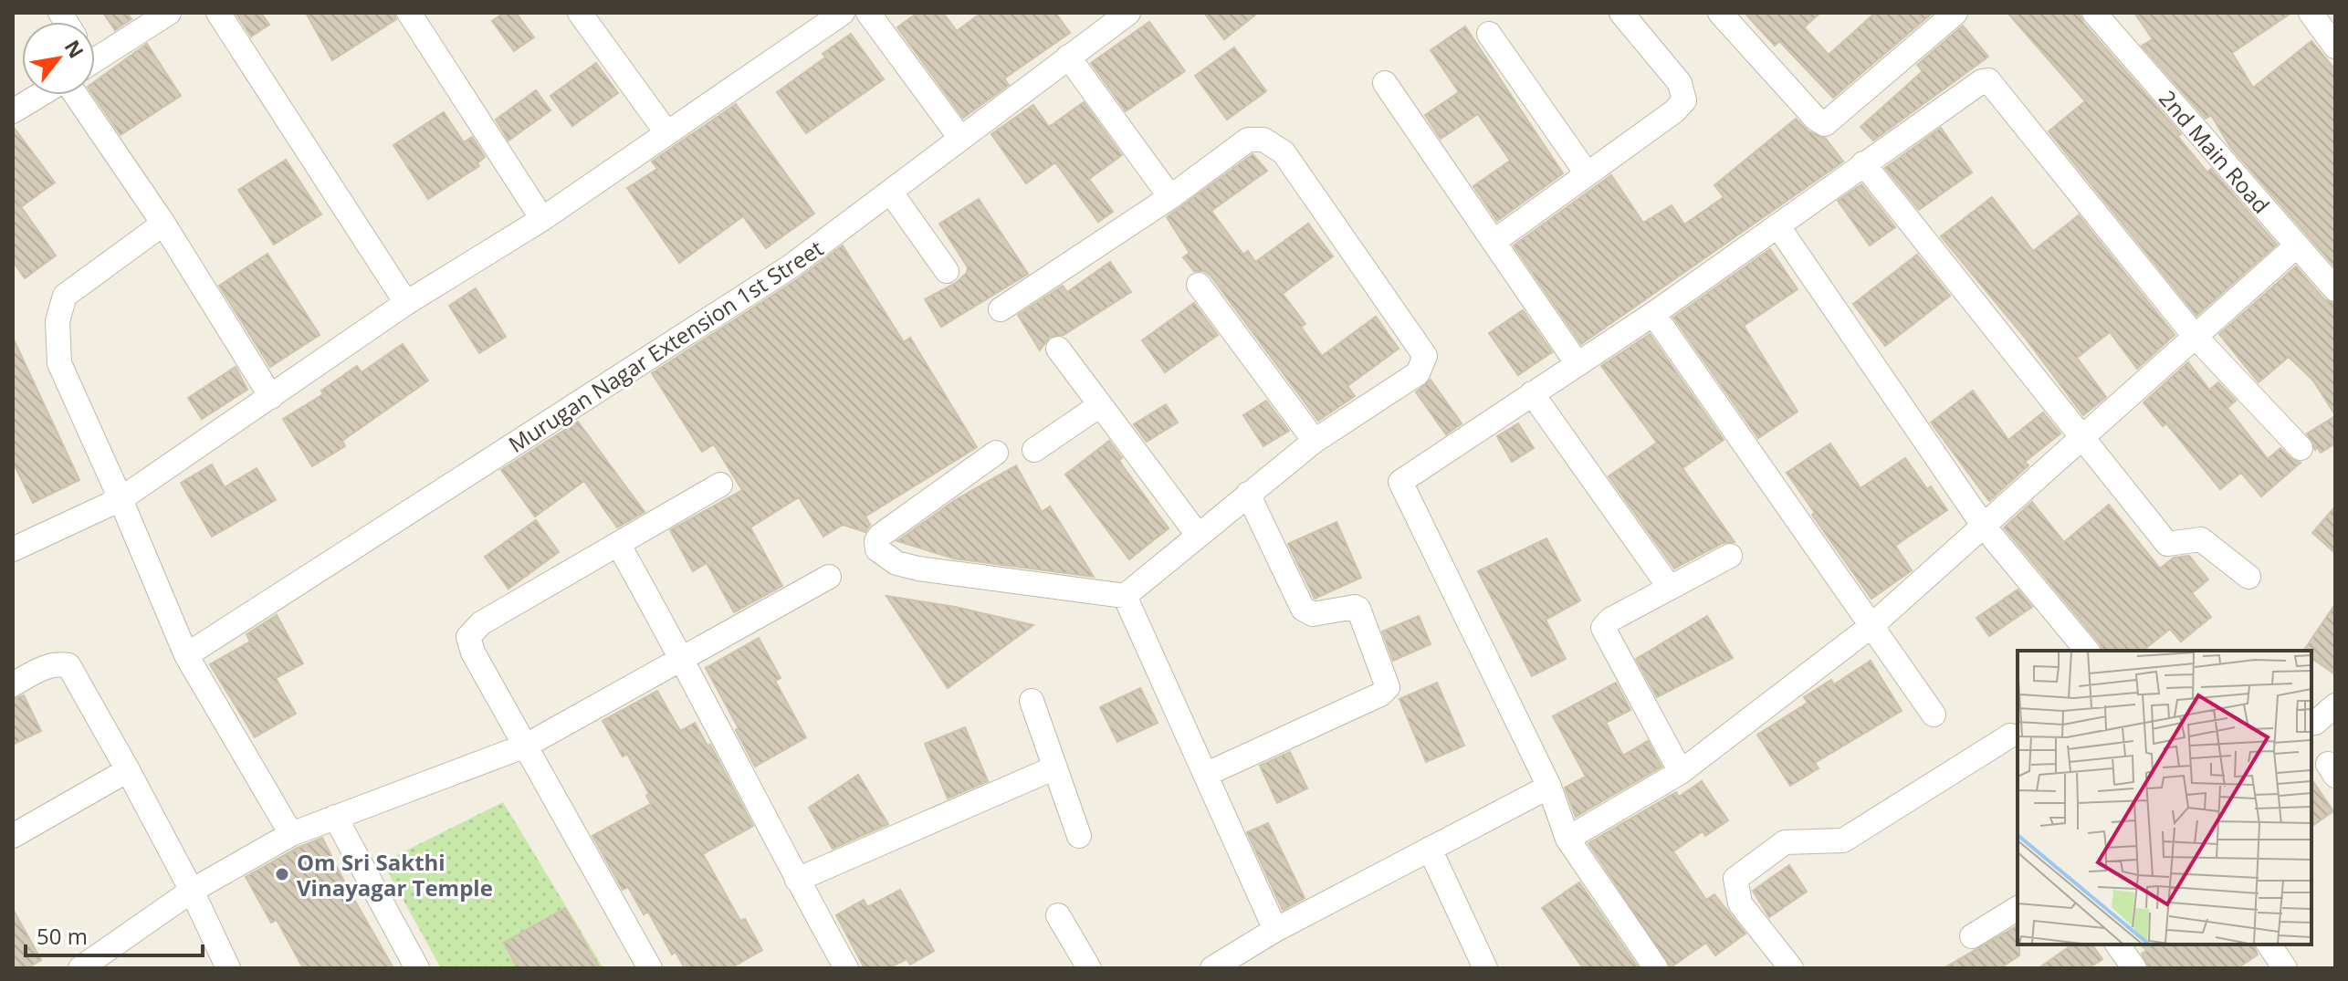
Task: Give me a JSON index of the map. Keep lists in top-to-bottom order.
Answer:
{
  "streets": {
    "street": ["2nd Main Road", "Murugan Nagar Extension 1st Street"]
  },
  "places": ["Om Sri Sakthi Vinayagar Temple"],
  "scale_bar": "50 m",
  "north": "top right"
}
